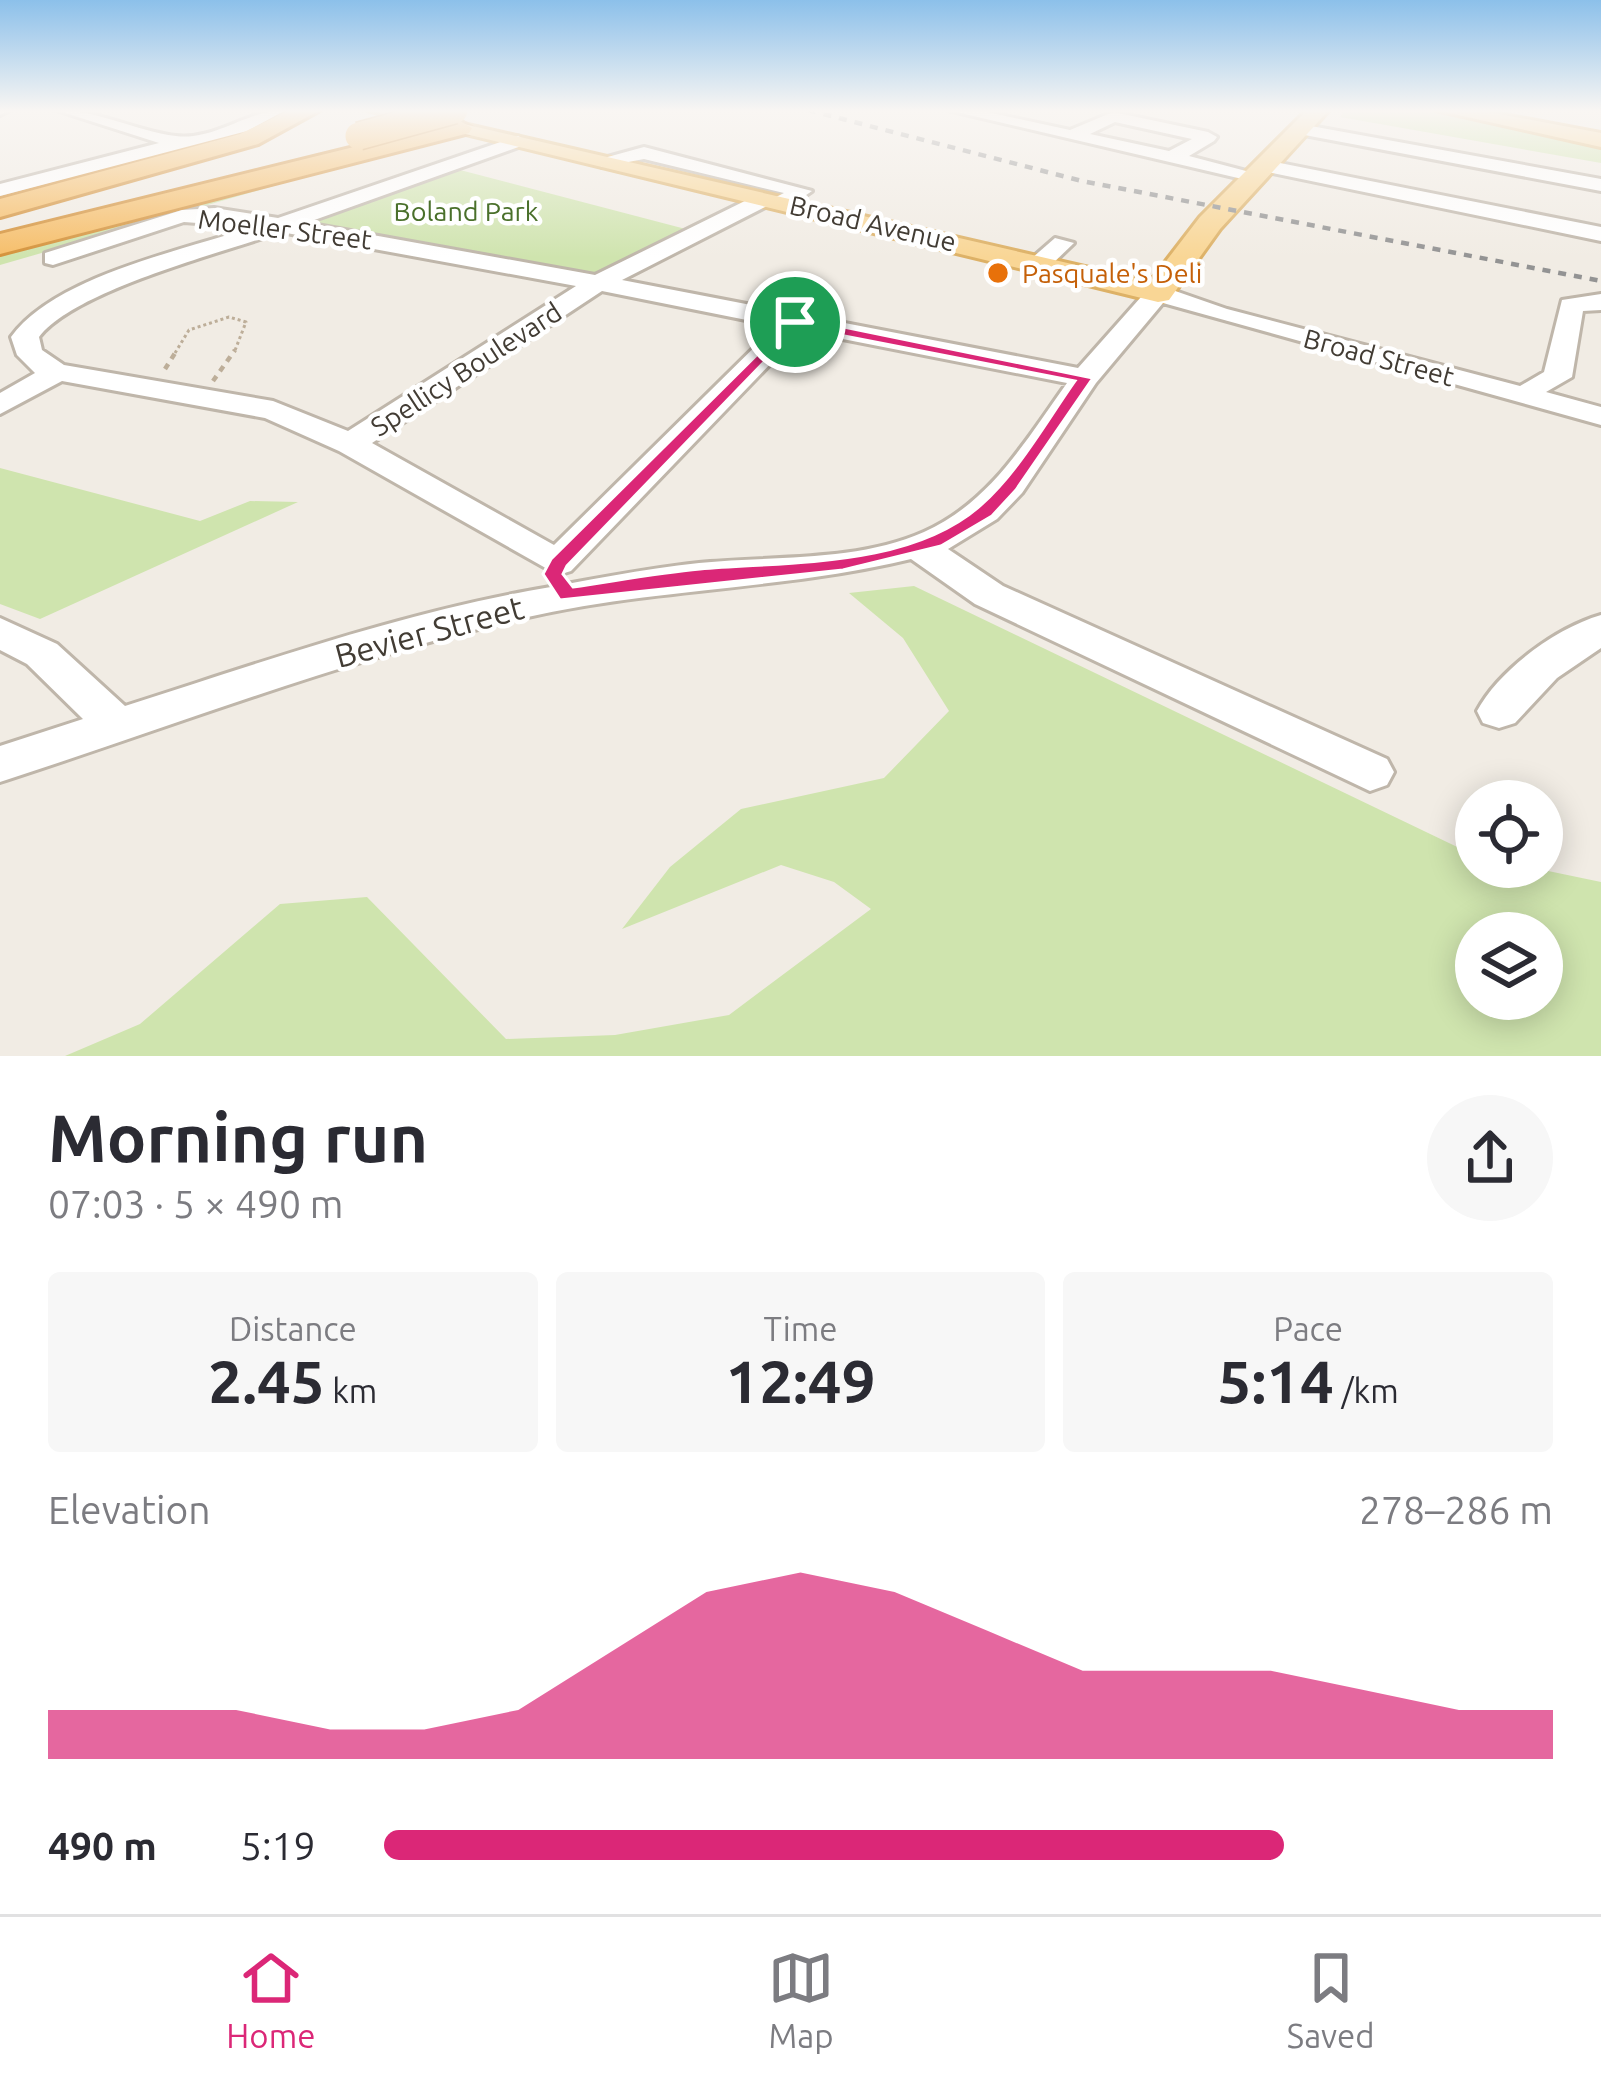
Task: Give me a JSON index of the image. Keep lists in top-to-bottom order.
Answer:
{
  "streets": {
    "main road": ["Broad Avenue", "Bevier Street"],
    "street": ["Moeller Street", "Broad Street", "Spellicy Boulevard"]
  },
  "crossings": [
    ["Broad Avenue", "Broad Street"],
    ["Broad Avenue", "Spellicy Boulevard"],
    ["Broad Avenue", "Bevier Street"],
    ["Moeller Street", "Spellicy Boulevard"],
    ["Moeller Street", "Bevier Street"],
    ["Broad Street", "Bevier Street"]
  ],
  "parks": ["Boland Park"],
  "places": ["Pasquale's Deli"],
  "page": {
    "heading": ["Morning run", "07:03 · 5 × 490 m"],
    "stats": [
      ["Distance", "2.45 km"],
      ["Time", "12:49"],
      ["Pace", "5:14 /km"]
    ],
    "chart": ["Elevation", "278–286 m"],
    "list": [
      {
        "name": "490 m",
        "note": "5:19"
      }
    ],
    "tabs": ["Home", "Map", "Saved"]
  }
}
